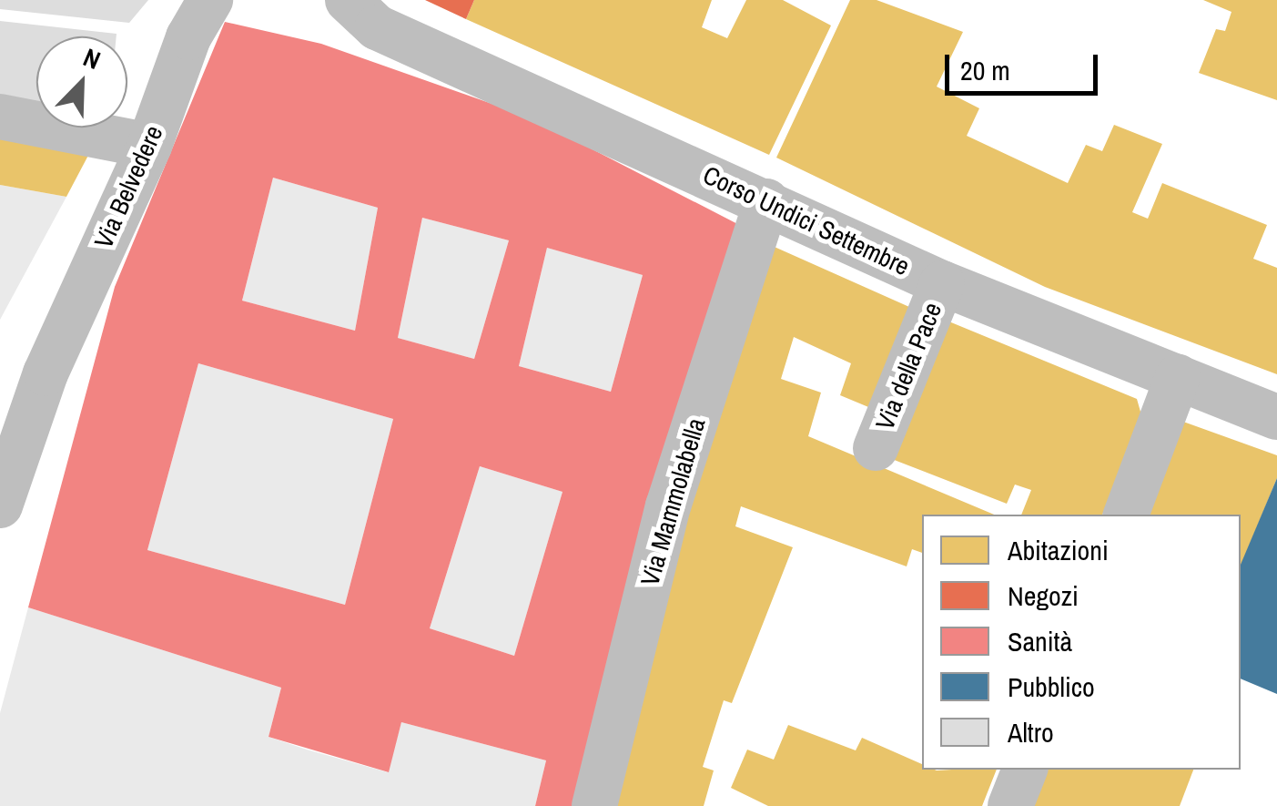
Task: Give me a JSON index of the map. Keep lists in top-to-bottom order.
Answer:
{
  "streets": {
    "street": [
      "Via Belvedere",
      "Corso Undici Settembre",
      "Via della Pace",
      "Via Mammolabella"
    ]
  },
  "crossings": [
    ["Corso Undici Settembre", "Via della Pace"],
    ["Corso Undici Settembre", "Via Mammolabella"]
  ],
  "legend": [
    "Abitazioni",
    "Negozi",
    "Sanità",
    "Pubblico",
    "Altro"
  ],
  "scale_bar": "20 m",
  "north": "top right"
}
